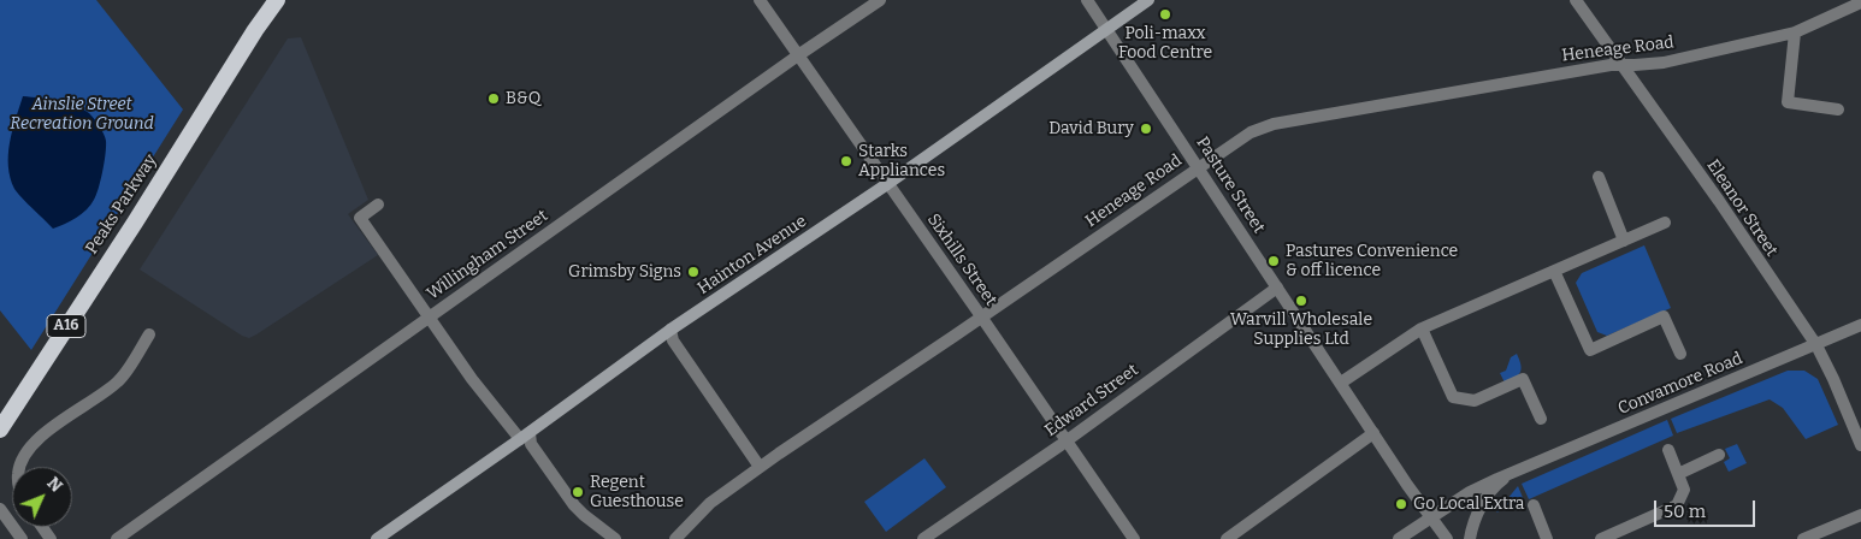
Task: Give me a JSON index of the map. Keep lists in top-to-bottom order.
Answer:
{
  "streets": {
    "highway": ["Peaks Parkway", "A16"],
    "main road": ["Hainton Avenue"],
    "street": [
      "Heneage Road",
      "Pasture Street",
      "Eleanor Street",
      "Willingham Street",
      "Sixhills Street",
      "Convamore Road",
      "Edward Street"
    ]
  },
  "crossings": [
    ["Heneage Road", "Pasture Street"],
    ["Heneage Road", "Eleanor Street"],
    ["Heneage Road", "Sixhills Street"],
    ["Pasture Street", "Hainton Avenue"],
    ["Pasture Street", "Convamore Road"],
    ["Pasture Street", "Edward Street"],
    ["Eleanor Street", "Convamore Road"],
    ["Willingham Street", "Sixhills Street"],
    ["Hainton Avenue", "Sixhills Street"],
    ["Sixhills Street", "Edward Street"]
  ],
  "parks": ["Ainslie Street Recreation Ground"],
  "places": [
    "Poli-maxx Food Centre",
    "B&Q",
    "David Bury",
    "Starks Appliances",
    "Pastures Convenience & off licence",
    "Grimsby Signs",
    "Warvill Wholesale Supplies Ltd",
    "Regent Guesthouse",
    "Go Local Extra"
  ],
  "scale_bar": "50 m",
  "north": "top right"
}
